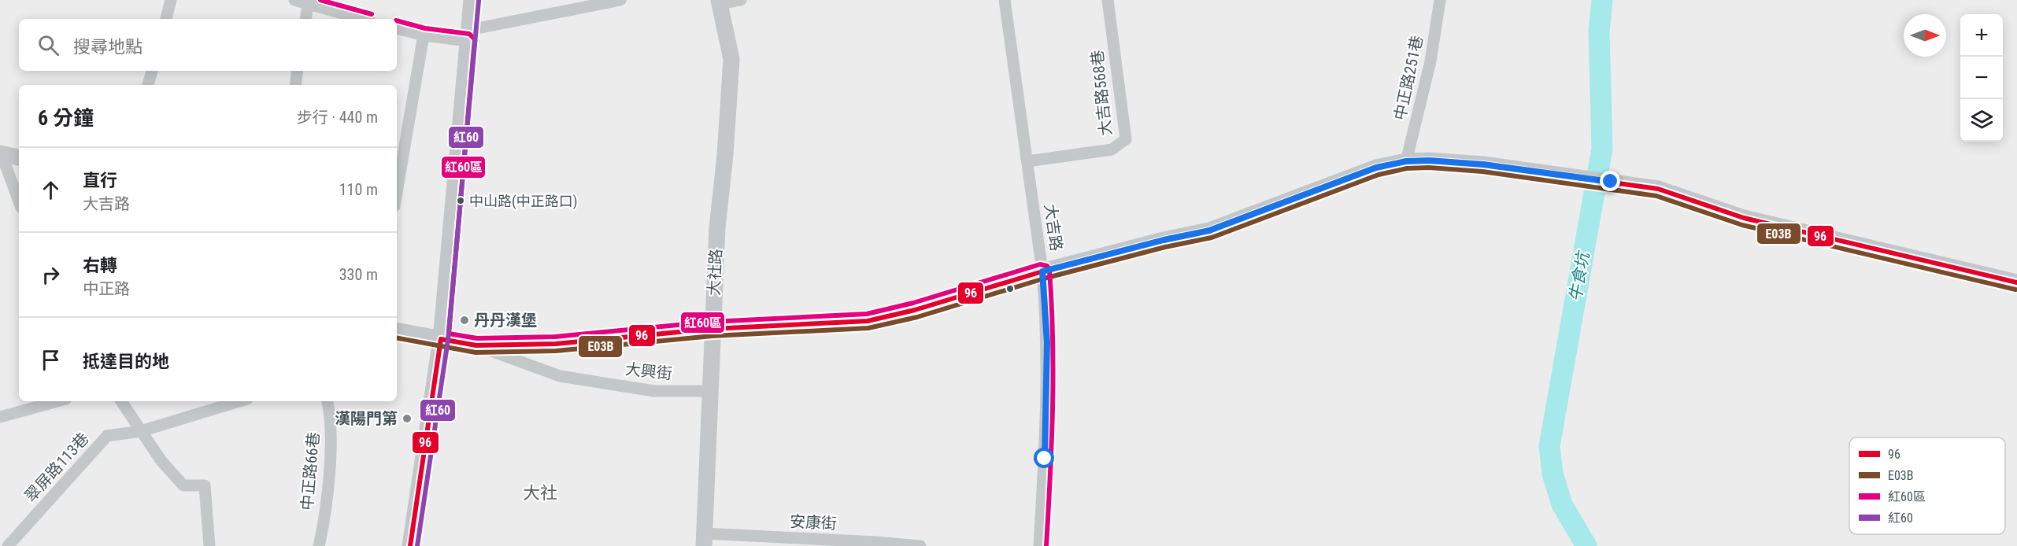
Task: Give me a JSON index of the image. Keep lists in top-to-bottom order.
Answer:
{
  "streets": {
    "main road": ["大社路"],
    "street": [
      "中正路251巷",
      "大吉路568巷",
      "大吉路",
      "大興街",
      "翠屏路113巷",
      "中正路66巷",
      "安康街"
    ]
  },
  "crossings": [
    ["大吉路568巷", "大吉路"],
    ["大社路", "大興街"],
    ["大社路", "安康街"]
  ],
  "districts": ["大社"],
  "water": ["牛食坑"],
  "places": ["中山路(中正路口)", "丹丹漢堡", "漢陽門第"],
  "lines": [
    "transit line 紅60區",
    "transit line 紅60",
    "transit line 96",
    "transit line E03B"
  ],
  "legend": [
    "96",
    "E03B",
    "紅60區",
    "紅60"
  ],
  "north": "right",
  "page": {
    "map_buttons": ["+", "−"],
    "search": "搜尋地點",
    "heading": ["6 分鐘", "步行 · 440 m"],
    "list": [
      ["直行", "大吉路", "110 m"],
      ["右轉", "中正路", "330 m"],
      "抵達目的地"
    ]
  }
}
